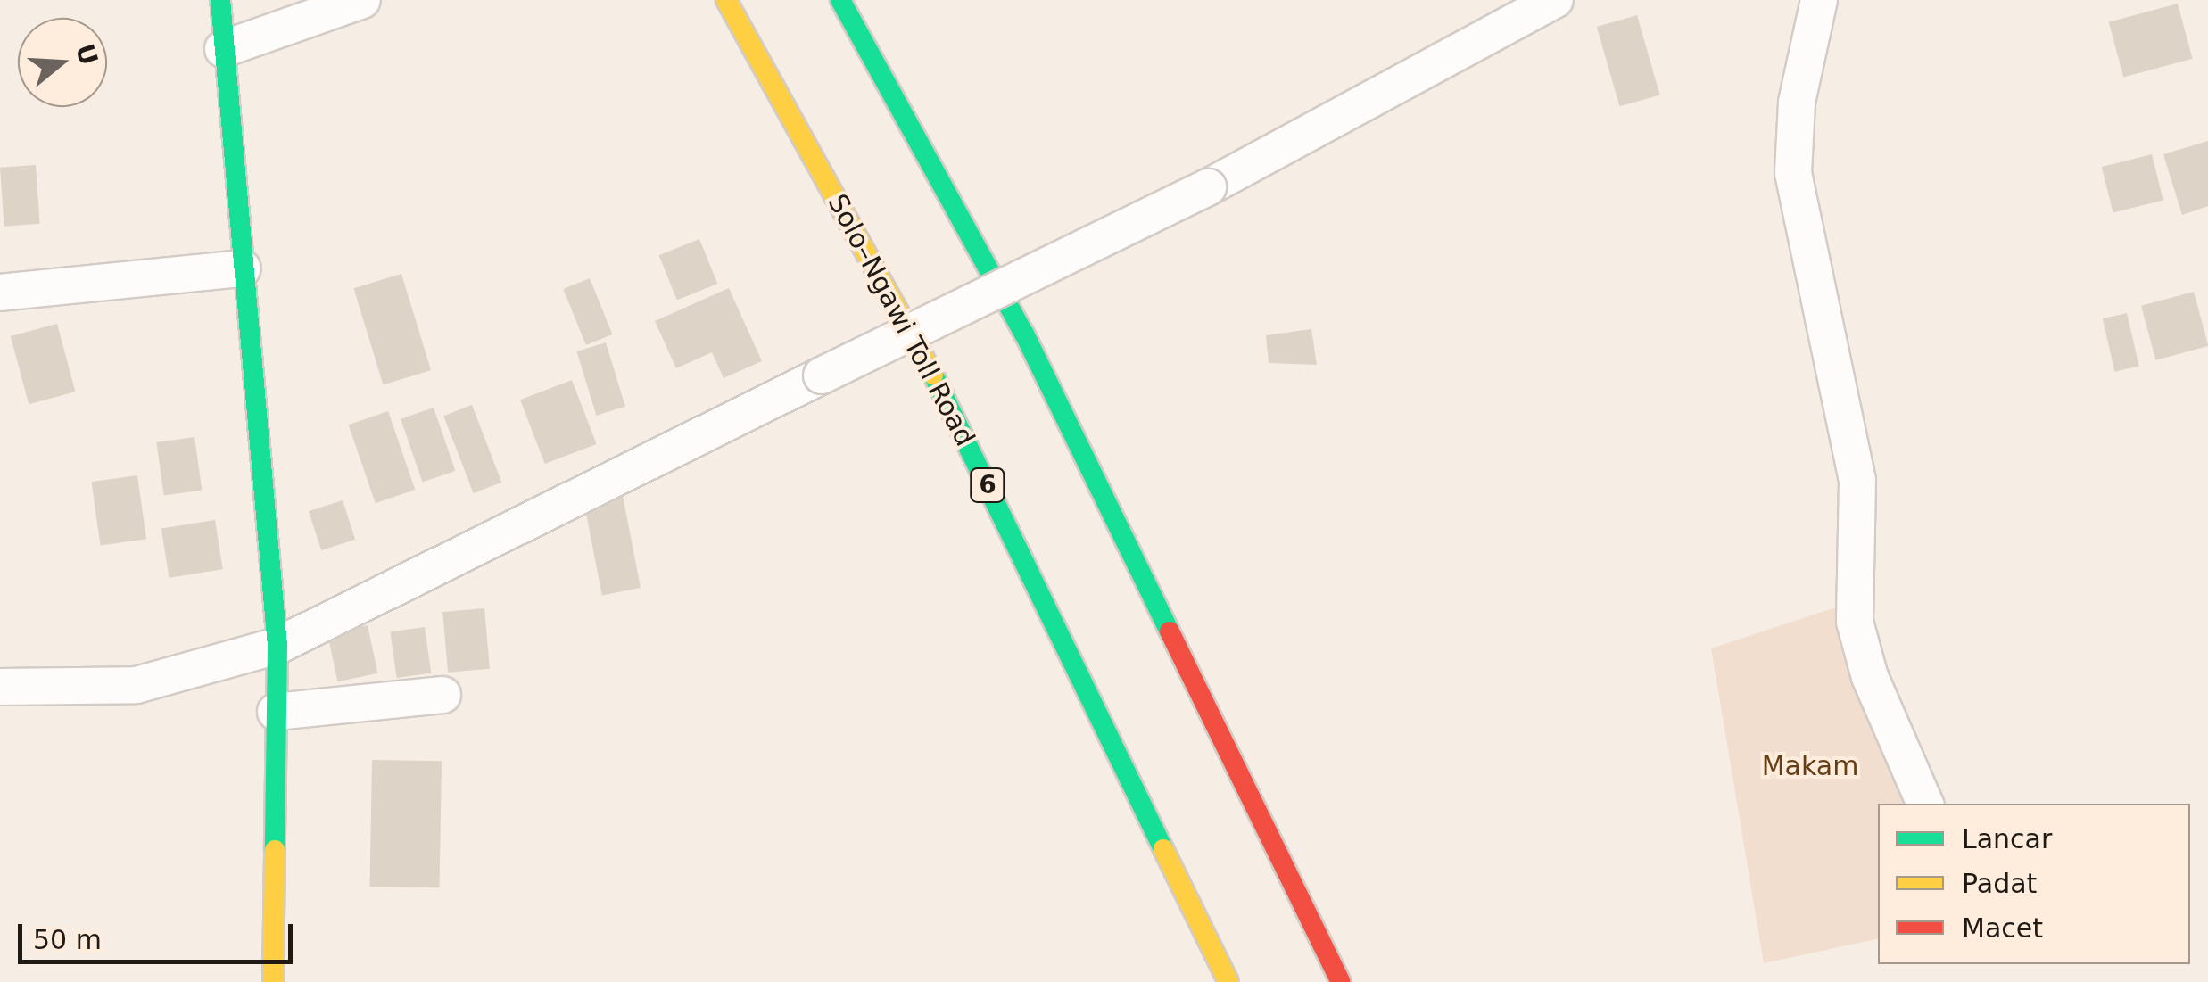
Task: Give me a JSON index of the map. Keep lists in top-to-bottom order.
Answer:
{
  "streets": {
    "main road": ["Solo–Ngawi Toll Road", "6"]
  },
  "parks": ["Makam"],
  "legend": ["Lancar", "Padat", "Macet"],
  "scale_bar": "50 m",
  "north": "right"
}
